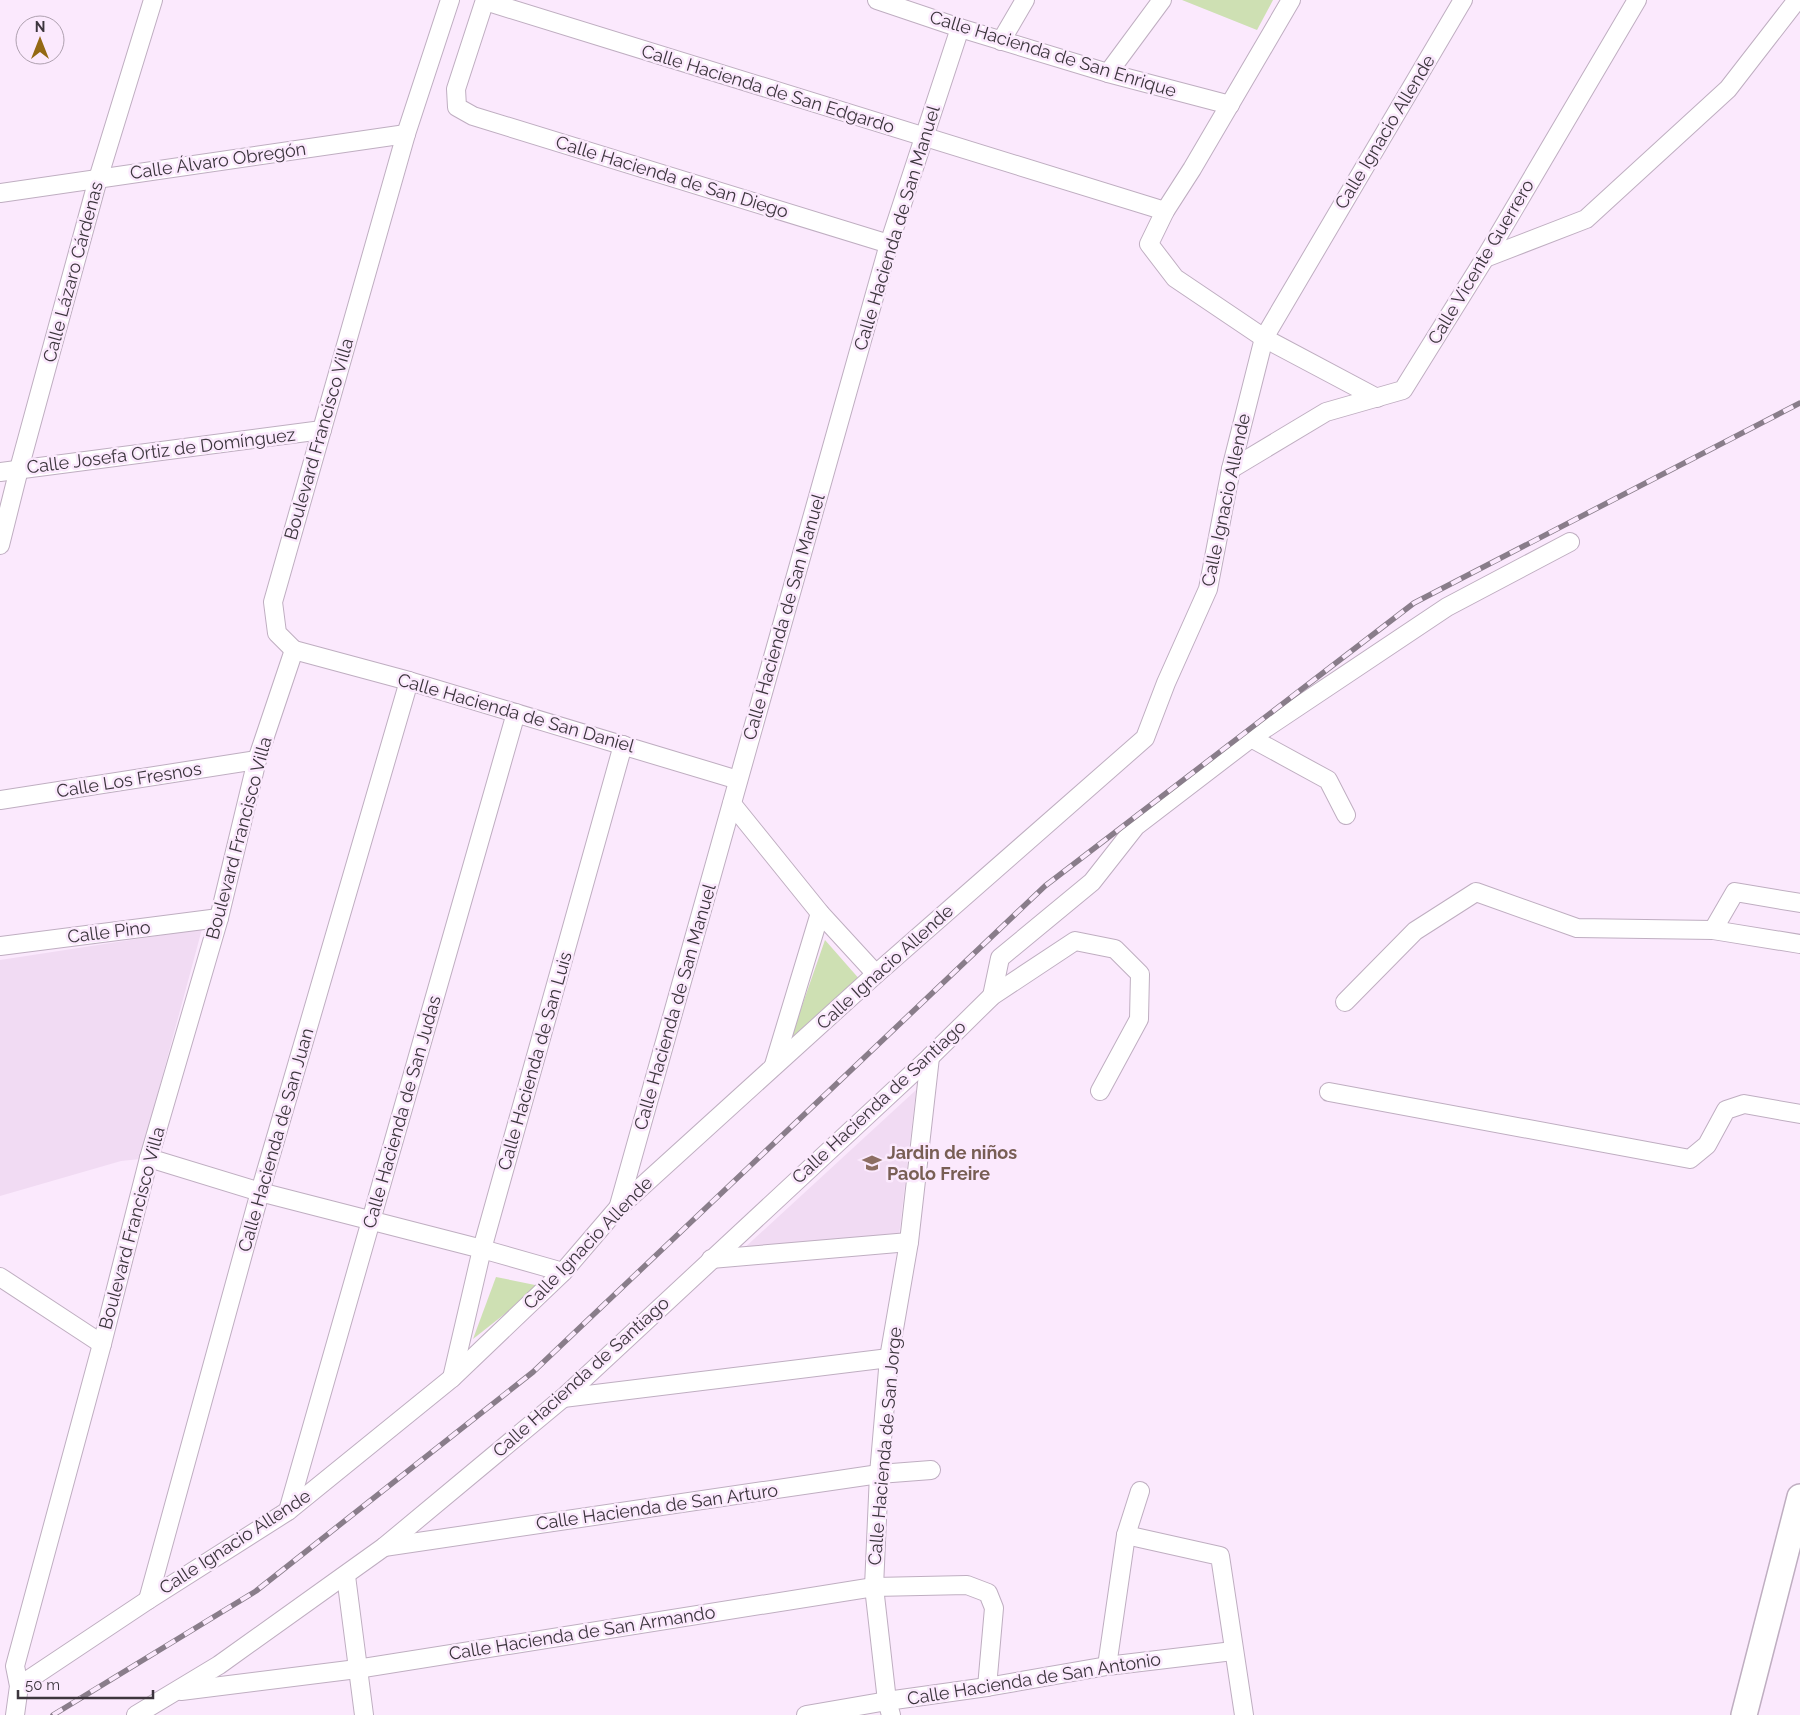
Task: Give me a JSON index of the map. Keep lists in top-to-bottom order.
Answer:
{
  "streets": {
    "street": [
      "Calle Hacienda de San Enrique",
      "Calle Hacienda de San Edgardo",
      "Calle Ignacio Allende",
      "Calle Álvaro Obregón",
      "Calle Hacienda de San Diego",
      "Calle Hacienda de San Manuel",
      "Calle Vicente Guerrero",
      "Calle Lázaro Cárdenas",
      "Boulevard Francisco Villa",
      "Calle Josefa Ortiz de Domínguez",
      "Calle Hacienda de San Daniel",
      "Calle Los Fresnos",
      "Calle Pino",
      "Calle Hacienda de San Luis",
      "Calle Hacienda de Santiago",
      "Calle Hacienda de San Judas",
      "Calle Hacienda de San Juan",
      "Calle Hacienda de San Jorge",
      "Calle Hacienda de San Arturo",
      "Calle Hacienda de San Armando",
      "Calle Hacienda de San Antonio"
    ]
  },
  "crossings": [
    ["Calle Hacienda de San Enrique", "Calle Hacienda de San Manuel"],
    ["Calle Hacienda de San Edgardo", "Calle Hacienda de San Diego"],
    ["Calle Hacienda de San Edgardo", "Calle Hacienda de San Manuel"],
    ["Calle Ignacio Allende", "Calle Hacienda de San Manuel"],
    ["Calle Ignacio Allende", "Calle Vicente Guerrero"],
    ["Calle Ignacio Allende", "Boulevard Francisco Villa"],
    ["Calle Ignacio Allende", "Calle Hacienda de San Luis"],
    ["Calle Ignacio Allende", "Calle Hacienda de San Judas"],
    ["Calle Ignacio Allende", "Calle Hacienda de San Juan"],
    ["Calle Álvaro Obregón", "Calle Lázaro Cárdenas"],
    ["Calle Álvaro Obregón", "Boulevard Francisco Villa"],
    ["Calle Hacienda de San Diego", "Calle Hacienda de San Manuel"],
    ["Calle Hacienda de San Manuel", "Calle Hacienda de San Daniel"],
    ["Calle Lázaro Cárdenas", "Calle Josefa Ortiz de Domínguez"],
    ["Boulevard Francisco Villa", "Calle Josefa Ortiz de Domínguez"],
    ["Boulevard Francisco Villa", "Calle Hacienda de San Daniel"],
    ["Boulevard Francisco Villa", "Calle Los Fresnos"],
    ["Boulevard Francisco Villa", "Calle Pino"],
    ["Calle Hacienda de San Daniel", "Calle Hacienda de San Luis"],
    ["Calle Hacienda de San Daniel", "Calle Hacienda de San Judas"],
    ["Calle Hacienda de San Daniel", "Calle Hacienda de San Juan"],
    ["Calle Hacienda de Santiago", "Calle Hacienda de San Jorge"],
    ["Calle Hacienda de Santiago", "Calle Hacienda de San Arturo"],
    ["Calle Hacienda de Santiago", "Calle Hacienda de San Armando"],
    ["Calle Hacienda de San Jorge", "Calle Hacienda de San Arturo"],
    ["Calle Hacienda de San Jorge", "Calle Hacienda de San Armando"],
    ["Calle Hacienda de San Jorge", "Calle Hacienda de San Antonio"],
    ["Calle Hacienda de San Armando", "Calle Hacienda de San Antonio"]
  ],
  "places": {
    "school or university": ["Jardin de niños Paolo Freire"]
  },
  "scale_bar": "50 m",
  "north": "top"
}
